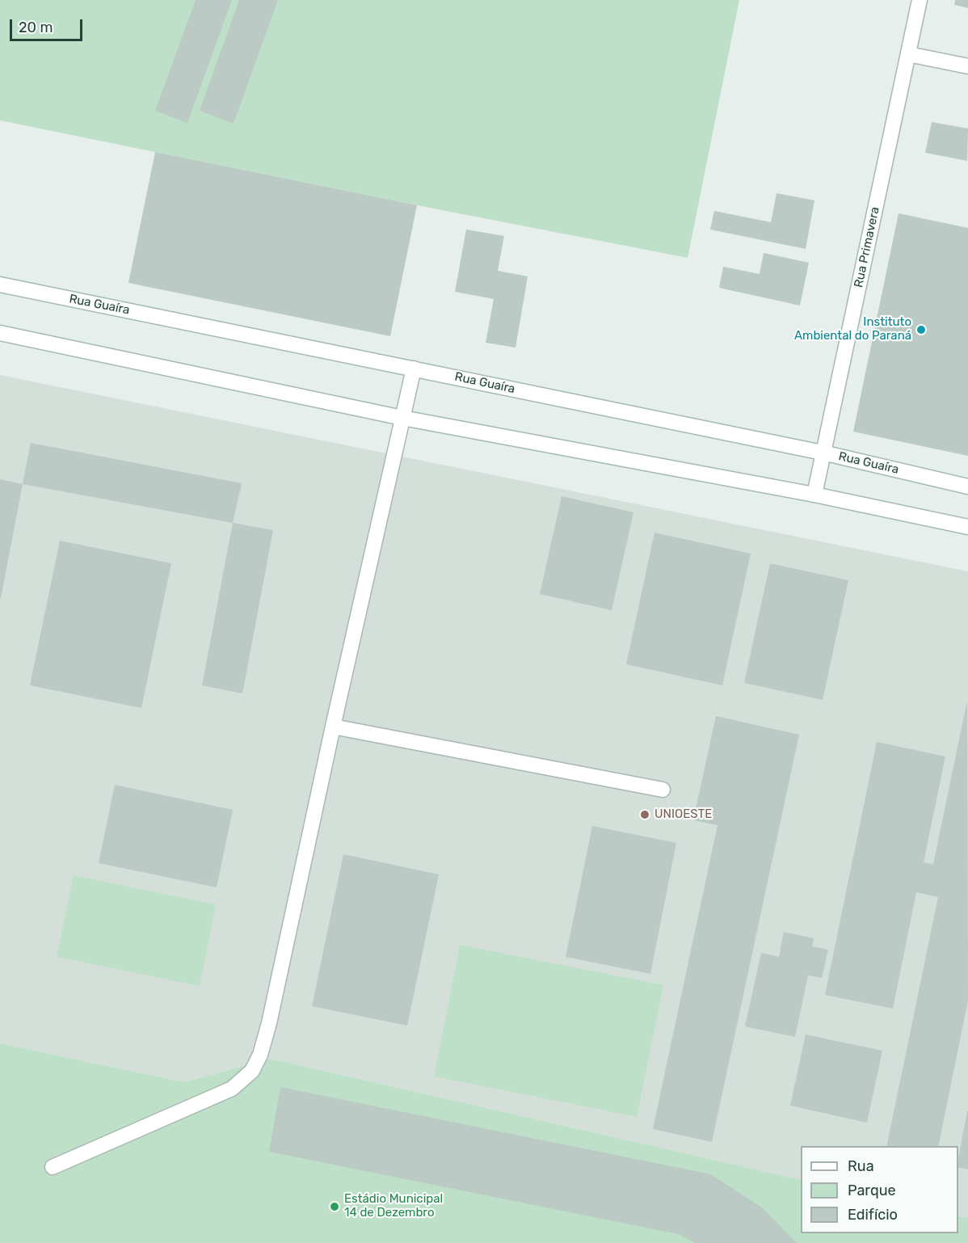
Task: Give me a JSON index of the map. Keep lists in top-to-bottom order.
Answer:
{
  "streets": {
    "street": ["Rua Primavera", "Rua Guaíra"]
  },
  "crossings": [
    ["Rua Primavera", "Rua Guaíra"]
  ],
  "places": ["Instituto Ambiental do Paraná", "UNIOESTE", "Estádio Municipal 14 de Dezembro"],
  "legend": ["Rua", "Parque", "Edifício"],
  "scale_bar": "20 m"
}
